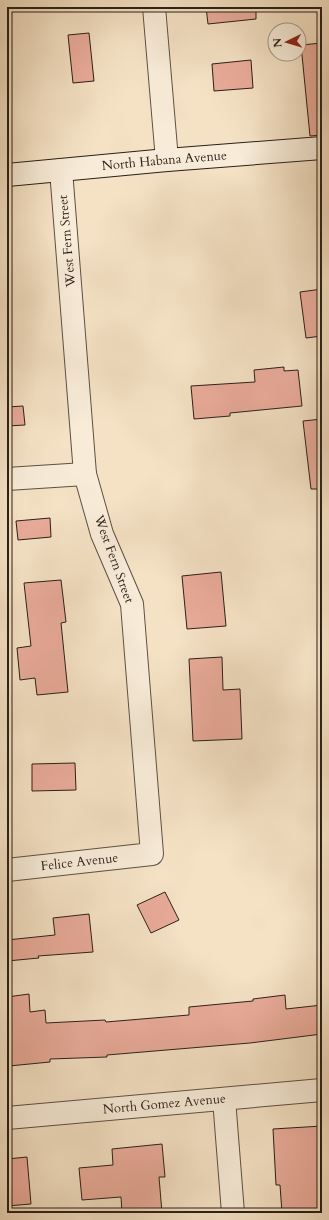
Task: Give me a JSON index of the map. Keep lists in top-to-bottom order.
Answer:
{
  "streets": {
    "street": [
      "North Habana Avenue",
      "West Fern Street",
      "Felice Avenue",
      "North Gomez Avenue"
    ]
  },
  "crossings": [
    ["North Habana Avenue", "West Fern Street"],
    ["West Fern Street", "Felice Avenue"]
  ],
  "north": "left"
}
